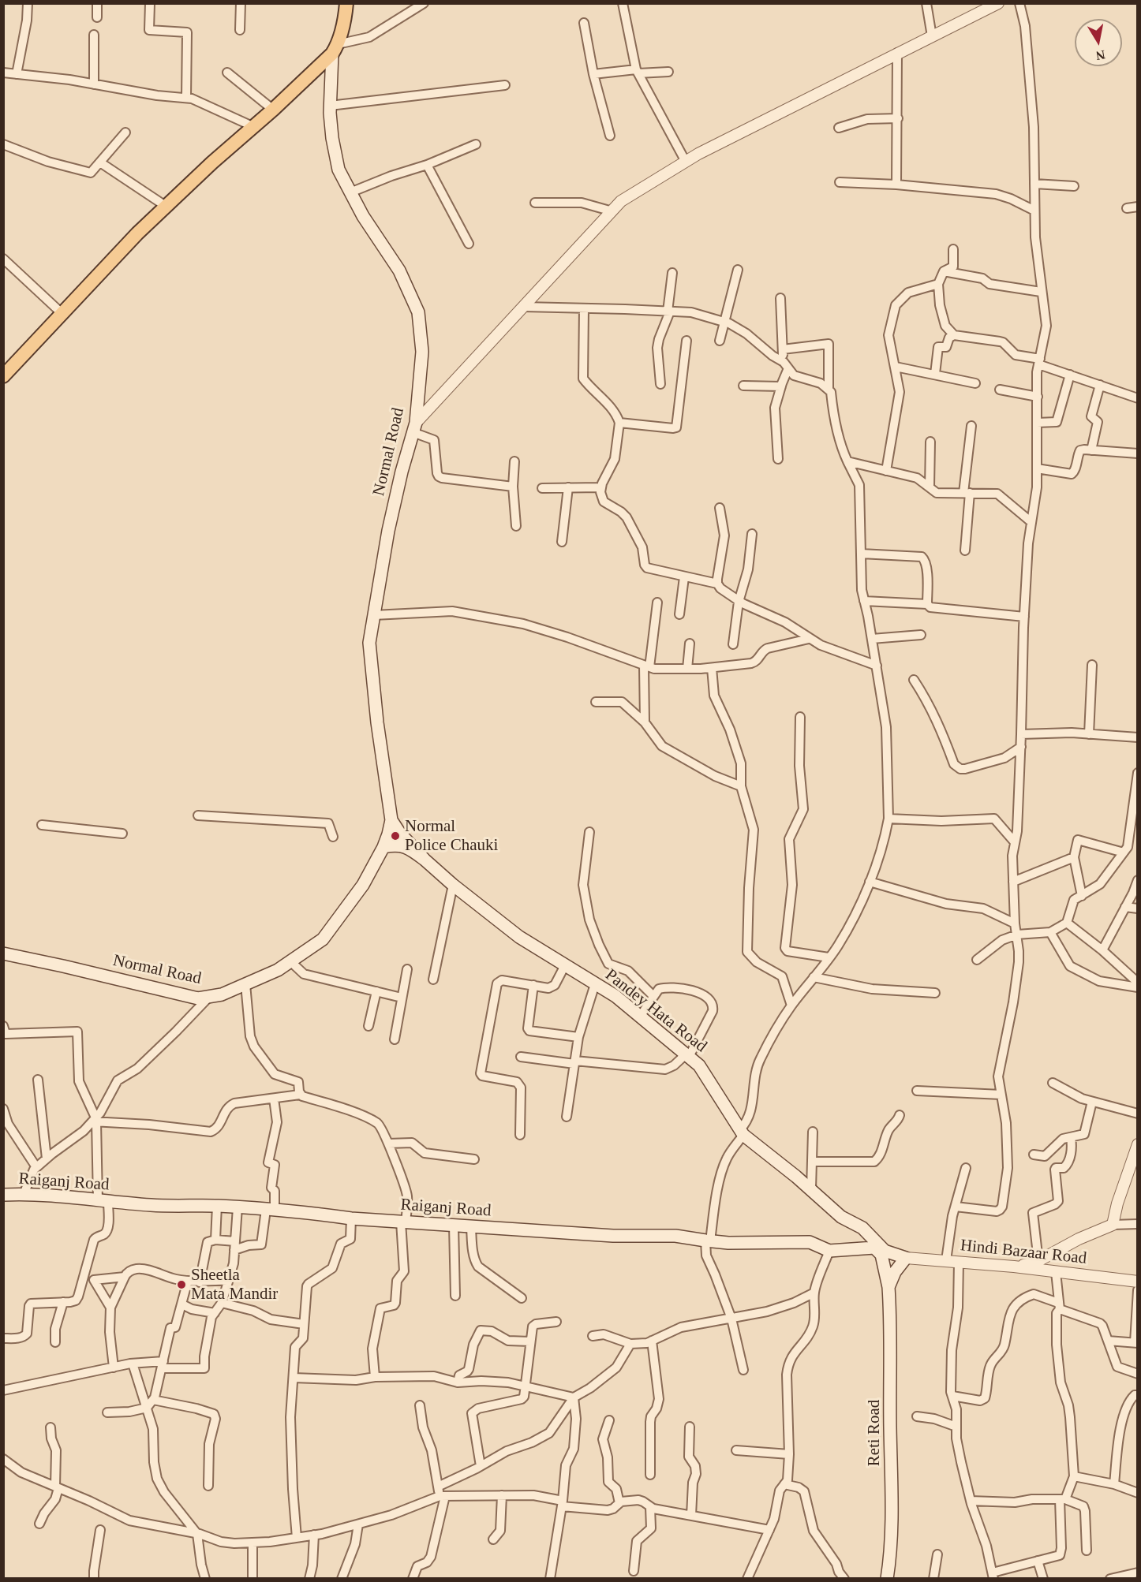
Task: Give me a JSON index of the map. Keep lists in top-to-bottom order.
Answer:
{
  "streets": {
    "main road": [
      "Normal Road",
      "Pandey Hata Road",
      "Raiganj Road",
      "Reti Road"
    ],
    "street": ["Hindi Bazaar Road"]
  },
  "crossings": [
    ["Pandey Hata Road", "Raiganj Road"],
    ["Pandey Hata Road", "Reti Road"],
    ["Raiganj Road", "Reti Road"]
  ],
  "places": ["Normal Police Chauki", "Sheetla Mata Mandir"],
  "north": "bottom"
}
